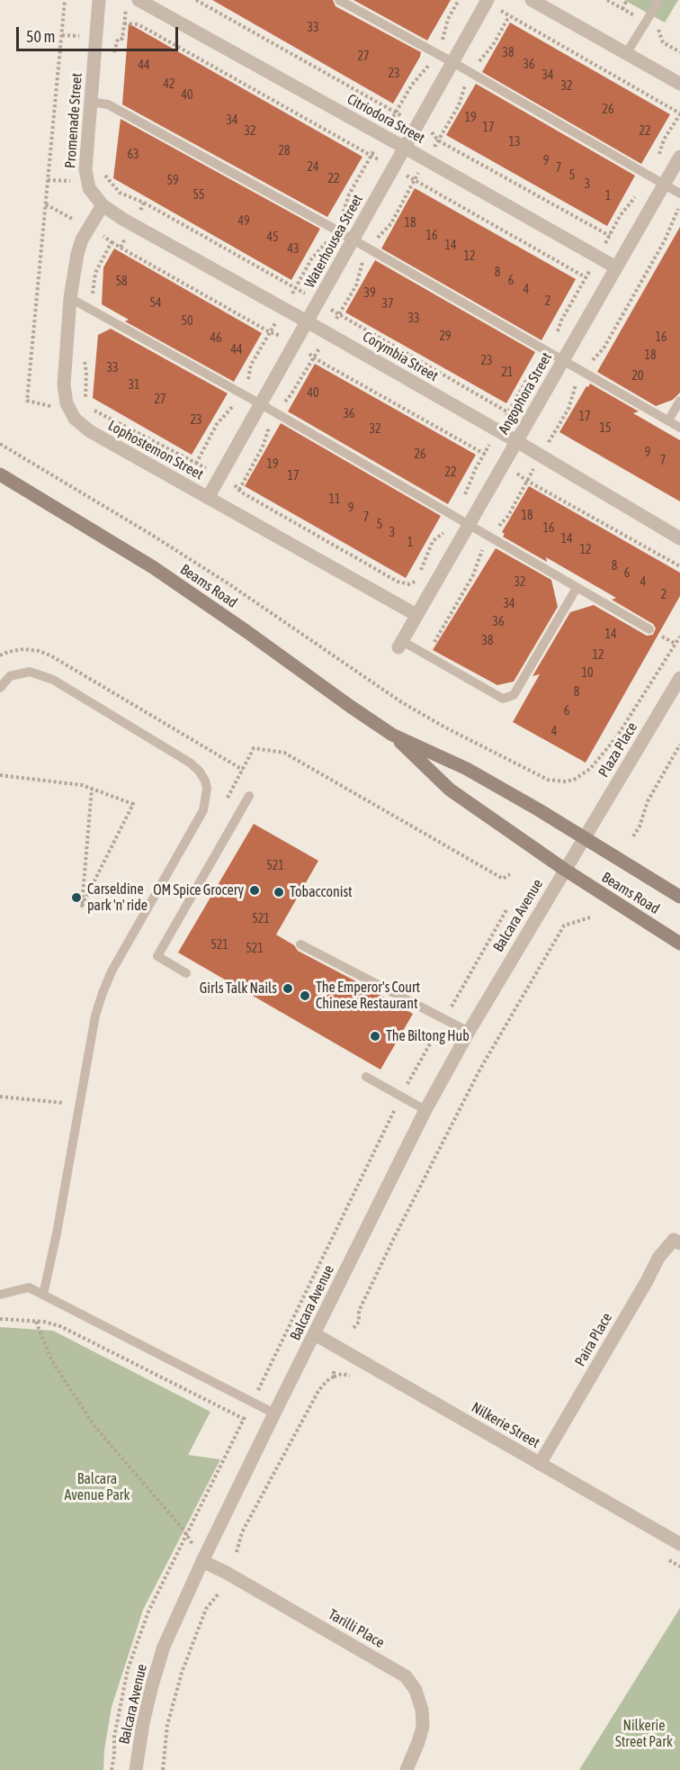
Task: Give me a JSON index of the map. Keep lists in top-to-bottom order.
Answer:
{
  "streets": {
    "main road": ["Beams Road"],
    "street": [
      "Citriodora Street",
      "Promenade Street",
      "Waterhousea Street",
      "Corymbia Street",
      "Angophora Street",
      "Lophostemon Street",
      "Plaza Place",
      "Balcara Avenue",
      "Paira Place",
      "Nilkerie Street",
      "Tarilli Place"
    ]
  },
  "crossings": [
    ["Citriodora Street", "Waterhousea Street"],
    ["Citriodora Street", "Angophora Street"],
    ["Promenade Street", "Corymbia Street"],
    ["Promenade Street", "Lophostemon Street"],
    ["Waterhousea Street", "Corymbia Street"],
    ["Waterhousea Street", "Lophostemon Street"],
    ["Corymbia Street", "Angophora Street"],
    ["Corymbia Street", "Lophostemon Street"],
    ["Angophora Street", "Lophostemon Street"],
    ["Beams Road", "Plaza Place"],
    ["Beams Road", "Balcara Avenue"],
    ["Balcara Avenue", "Nilkerie Street"],
    ["Balcara Avenue", "Tarilli Place"],
    ["Paira Place", "Nilkerie Street"]
  ],
  "parks": ["Balcara Avenue Park", "Nilkerie Street Park"],
  "places": [
    "OM Spice Grocery",
    "Tobacconist",
    "Carseldine park 'n' ride",
    "Girls Talk Nails",
    "The Emperor's Court Chinese Restaurant",
    "The Biltong Hub"
  ],
  "house_numbers": [
    "33",
    "38",
    "27",
    "36",
    "44",
    "23",
    "34",
    "42",
    "32",
    "40",
    "26",
    "19",
    "34",
    "17",
    "32",
    "22",
    "13",
    "28",
    "63",
    "9",
    "24",
    "7",
    "5",
    "22",
    "59",
    "3",
    "55",
    "1",
    "49",
    "18",
    "16",
    "45",
    "14",
    "43",
    "12",
    "8",
    "6",
    "58",
    "4",
    "39",
    "2",
    "54",
    "37",
    "33",
    "50",
    "29",
    "16",
    "46",
    "44",
    "18",
    "23",
    "33",
    "21",
    "20",
    "31",
    "40",
    "27",
    "36",
    "17",
    "23",
    "15",
    "32",
    "9",
    "26",
    "7",
    "19",
    "22",
    "17",
    "11",
    "9",
    "18",
    "7",
    "5",
    "16",
    "3",
    "14",
    "1",
    "12",
    "8",
    "6",
    "32",
    "4",
    "2",
    "34",
    "36",
    "14",
    "38",
    "12",
    "10",
    "8",
    "6",
    "4",
    "521",
    "521",
    "521",
    "521"
  ],
  "scale_bar": "50 m"
}
